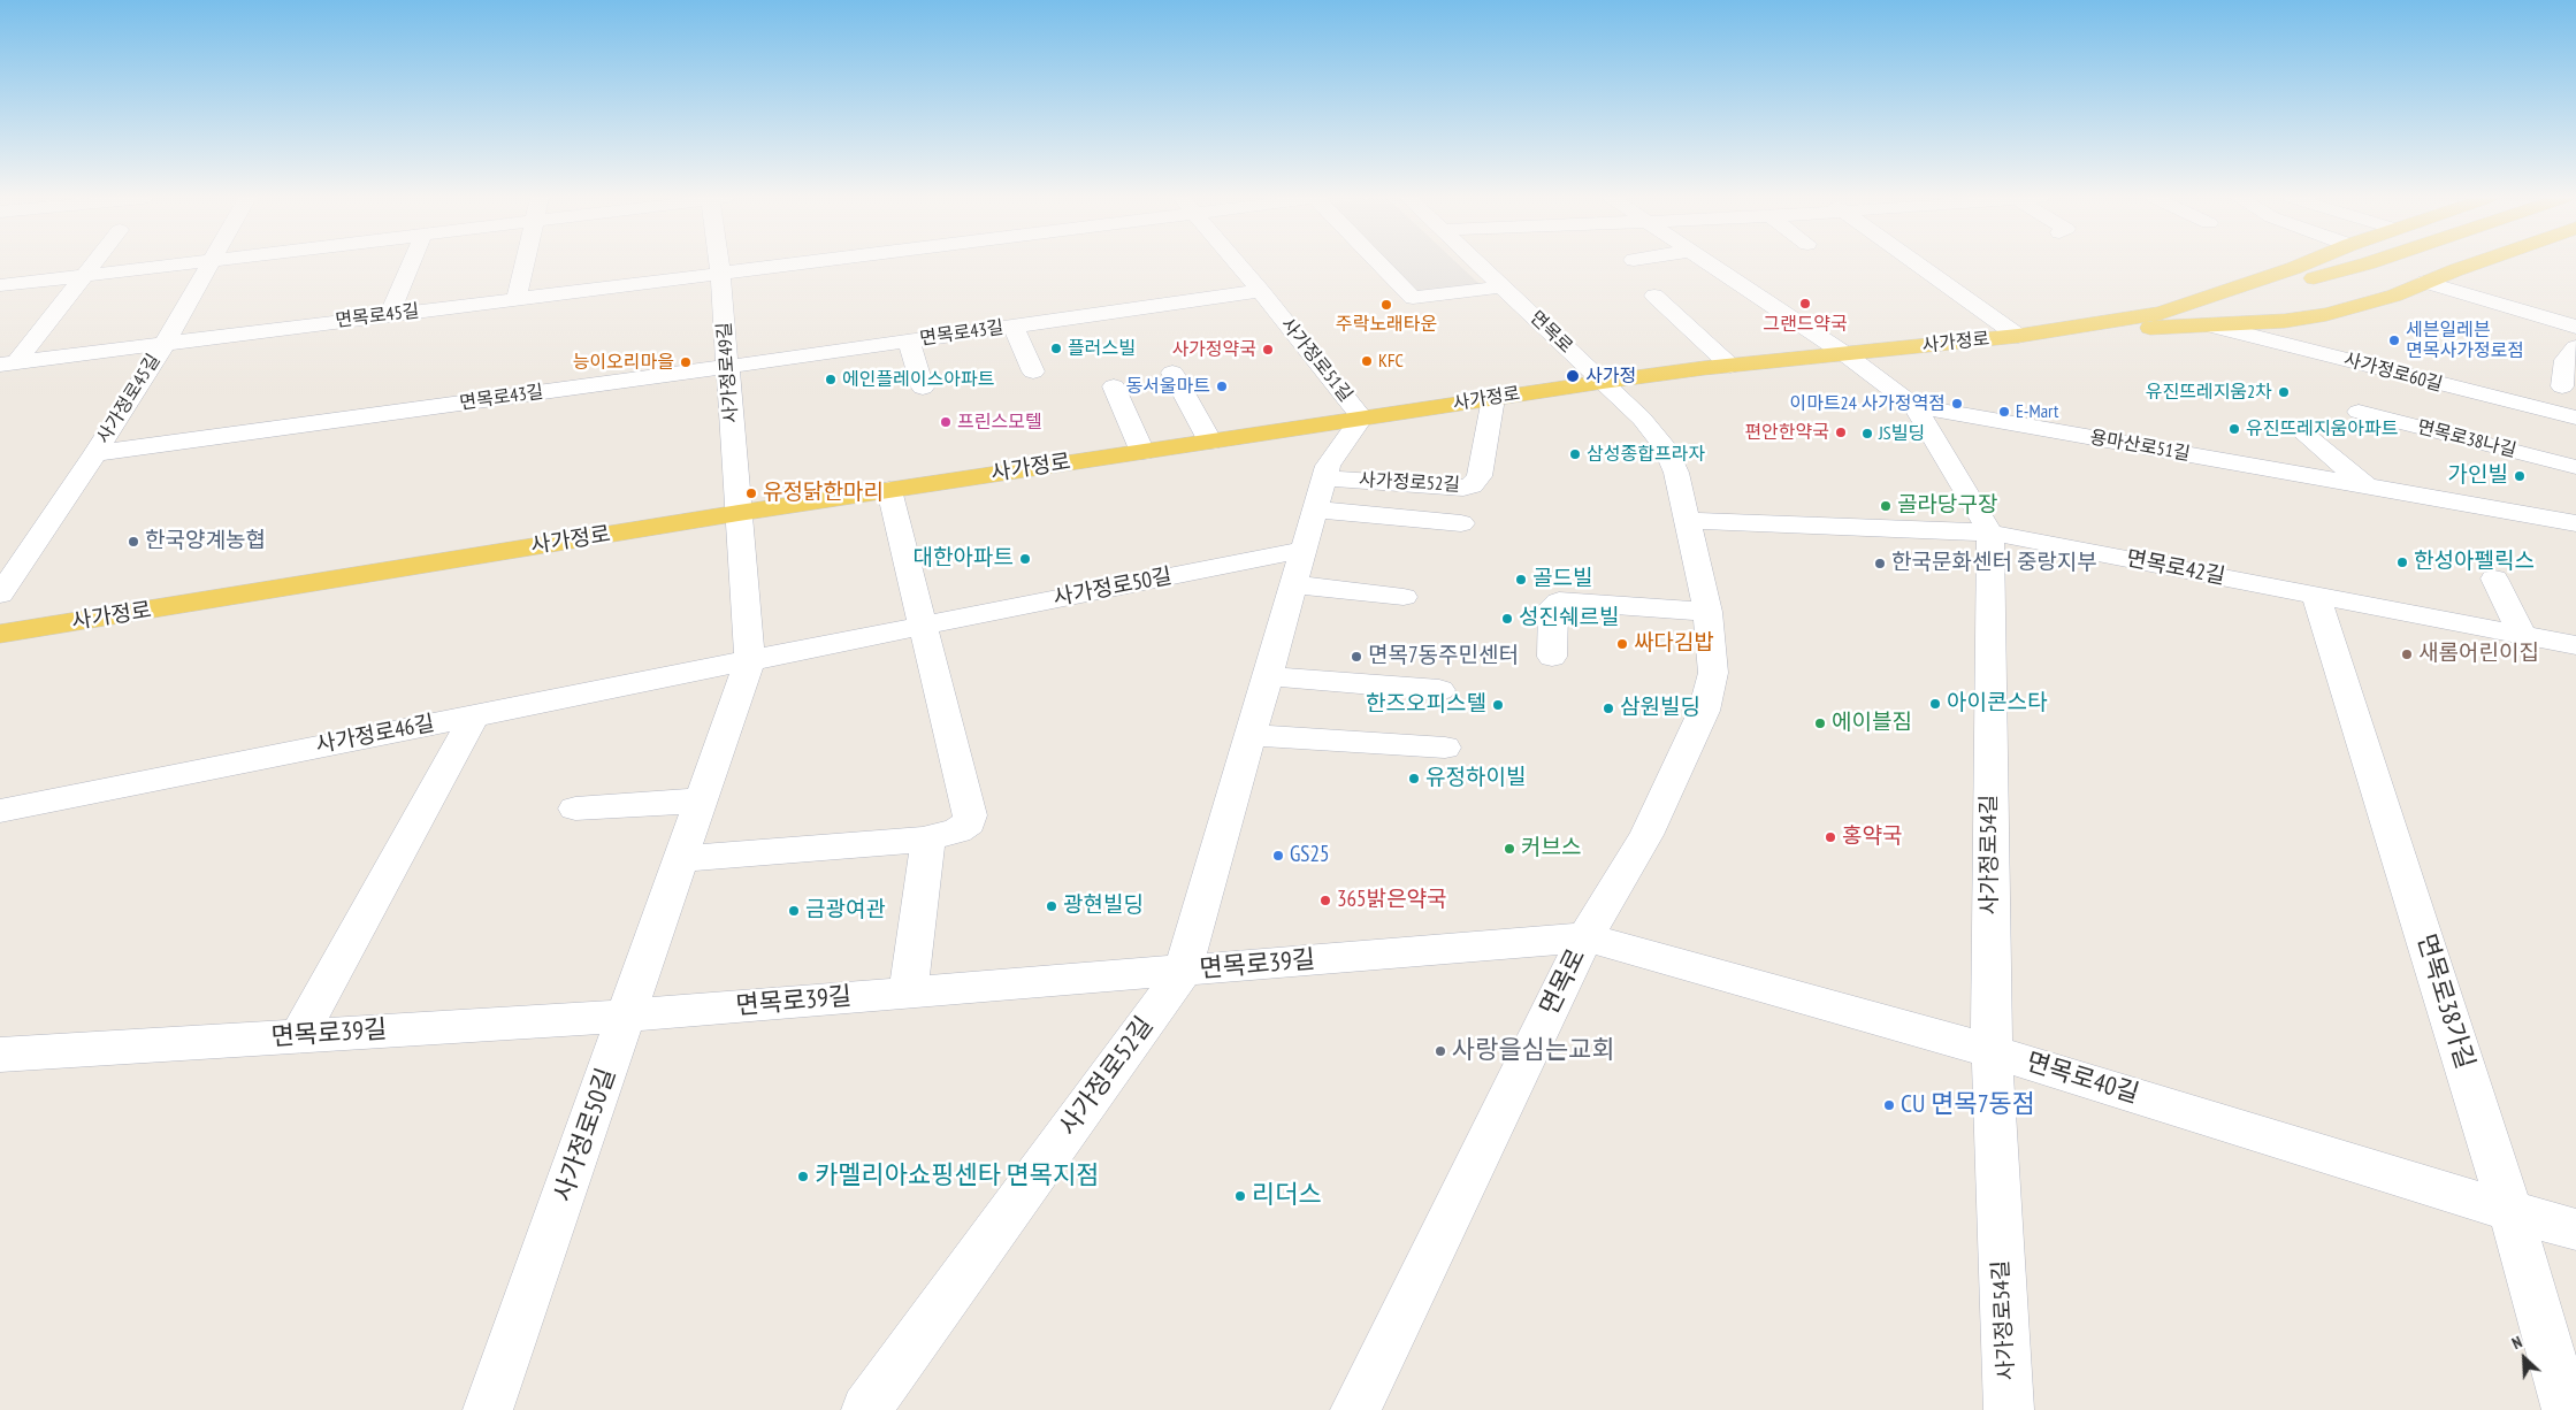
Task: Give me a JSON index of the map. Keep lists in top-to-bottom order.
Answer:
{
  "streets": {
    "main road": ["사가정로"],
    "street": [
      "면목로45길",
      "면목로",
      "면목로43길",
      "사가정로51길",
      "사가정로49길",
      "사가정로60길",
      "사가정로45길",
      "면목로38나길",
      "용마산로51길",
      "사가정로52길",
      "면목로42길",
      "사가정로50길",
      "사가정로46길",
      "사가정로54길",
      "면목로39길",
      "면목로38가길",
      "면목로40길"
    ]
  },
  "crossings": [
    ["면목로45길", "면목로"],
    ["면목로45길", "사가정로49길"],
    ["면목로45길", "사가정로45길"],
    ["면목로", "사가정로"],
    ["면목로", "면목로42길"],
    ["면목로", "면목로39길"],
    ["면목로", "면목로40길"],
    ["면목로43길", "사가정로51길"],
    ["면목로43길", "사가정로49길"],
    ["면목로43길", "사가정로45길"],
    ["사가정로", "사가정로51길"],
    ["사가정로", "사가정로49길"],
    ["사가정로", "사가정로52길"],
    ["사가정로", "사가정로50길"],
    ["사가정로51길", "사가정로52길"],
    ["사가정로49길", "사가정로50길"],
    ["사가정로60길", "면목로38나길"],
    ["사가정로52길", "사가정로50길"],
    ["사가정로52길", "면목로39길"],
    ["면목로42길", "사가정로54길"],
    ["면목로42길", "면목로38가길"],
    ["사가정로50길", "사가정로46길"],
    ["사가정로50길", "면목로39길"],
    ["사가정로54길", "면목로40길"],
    ["면목로39길", "면목로40길"],
    ["면목로38가길", "면목로40길"]
  ],
  "places": [
    "그랜드약국",
    "주락노래타운",
    "세븐일레븐 면목사가정로점",
    "플러스빌",
    "사가정약국",
    "KFC",
    "능이오리마을",
    "사가정",
    "에인플레이스아파트",
    "동서울마트",
    "유진뜨레지움2차",
    "이마트24 사가정역점",
    "E-Mart",
    "프린스모텔",
    "유진뜨레지움아파트",
    "편안한약국",
    "JS빌딩",
    "삼성종합프라자",
    "가인빌",
    "유정닭한마리",
    "골라당구장",
    "한국양계농협",
    "대한아파트",
    "한성아펠릭스",
    "한국문화센터 중랑지부",
    "골드빌",
    "성진쉐르빌",
    "싸다김밥",
    "새롬어린이집",
    "면목7동주민센터",
    "아이콘스타",
    "한즈오피스텔",
    "삼원빌딩",
    "에이블짐",
    "유정하이빌",
    "홍약국",
    "커브스",
    "GS25",
    "365밝은약국",
    "광현빌딩",
    "금광여관",
    "사랑을심는교회",
    "CU 면목7동점",
    "카멜리아쇼핑센타 면목지점",
    "리더스"
  ],
  "north": "top left"
}
